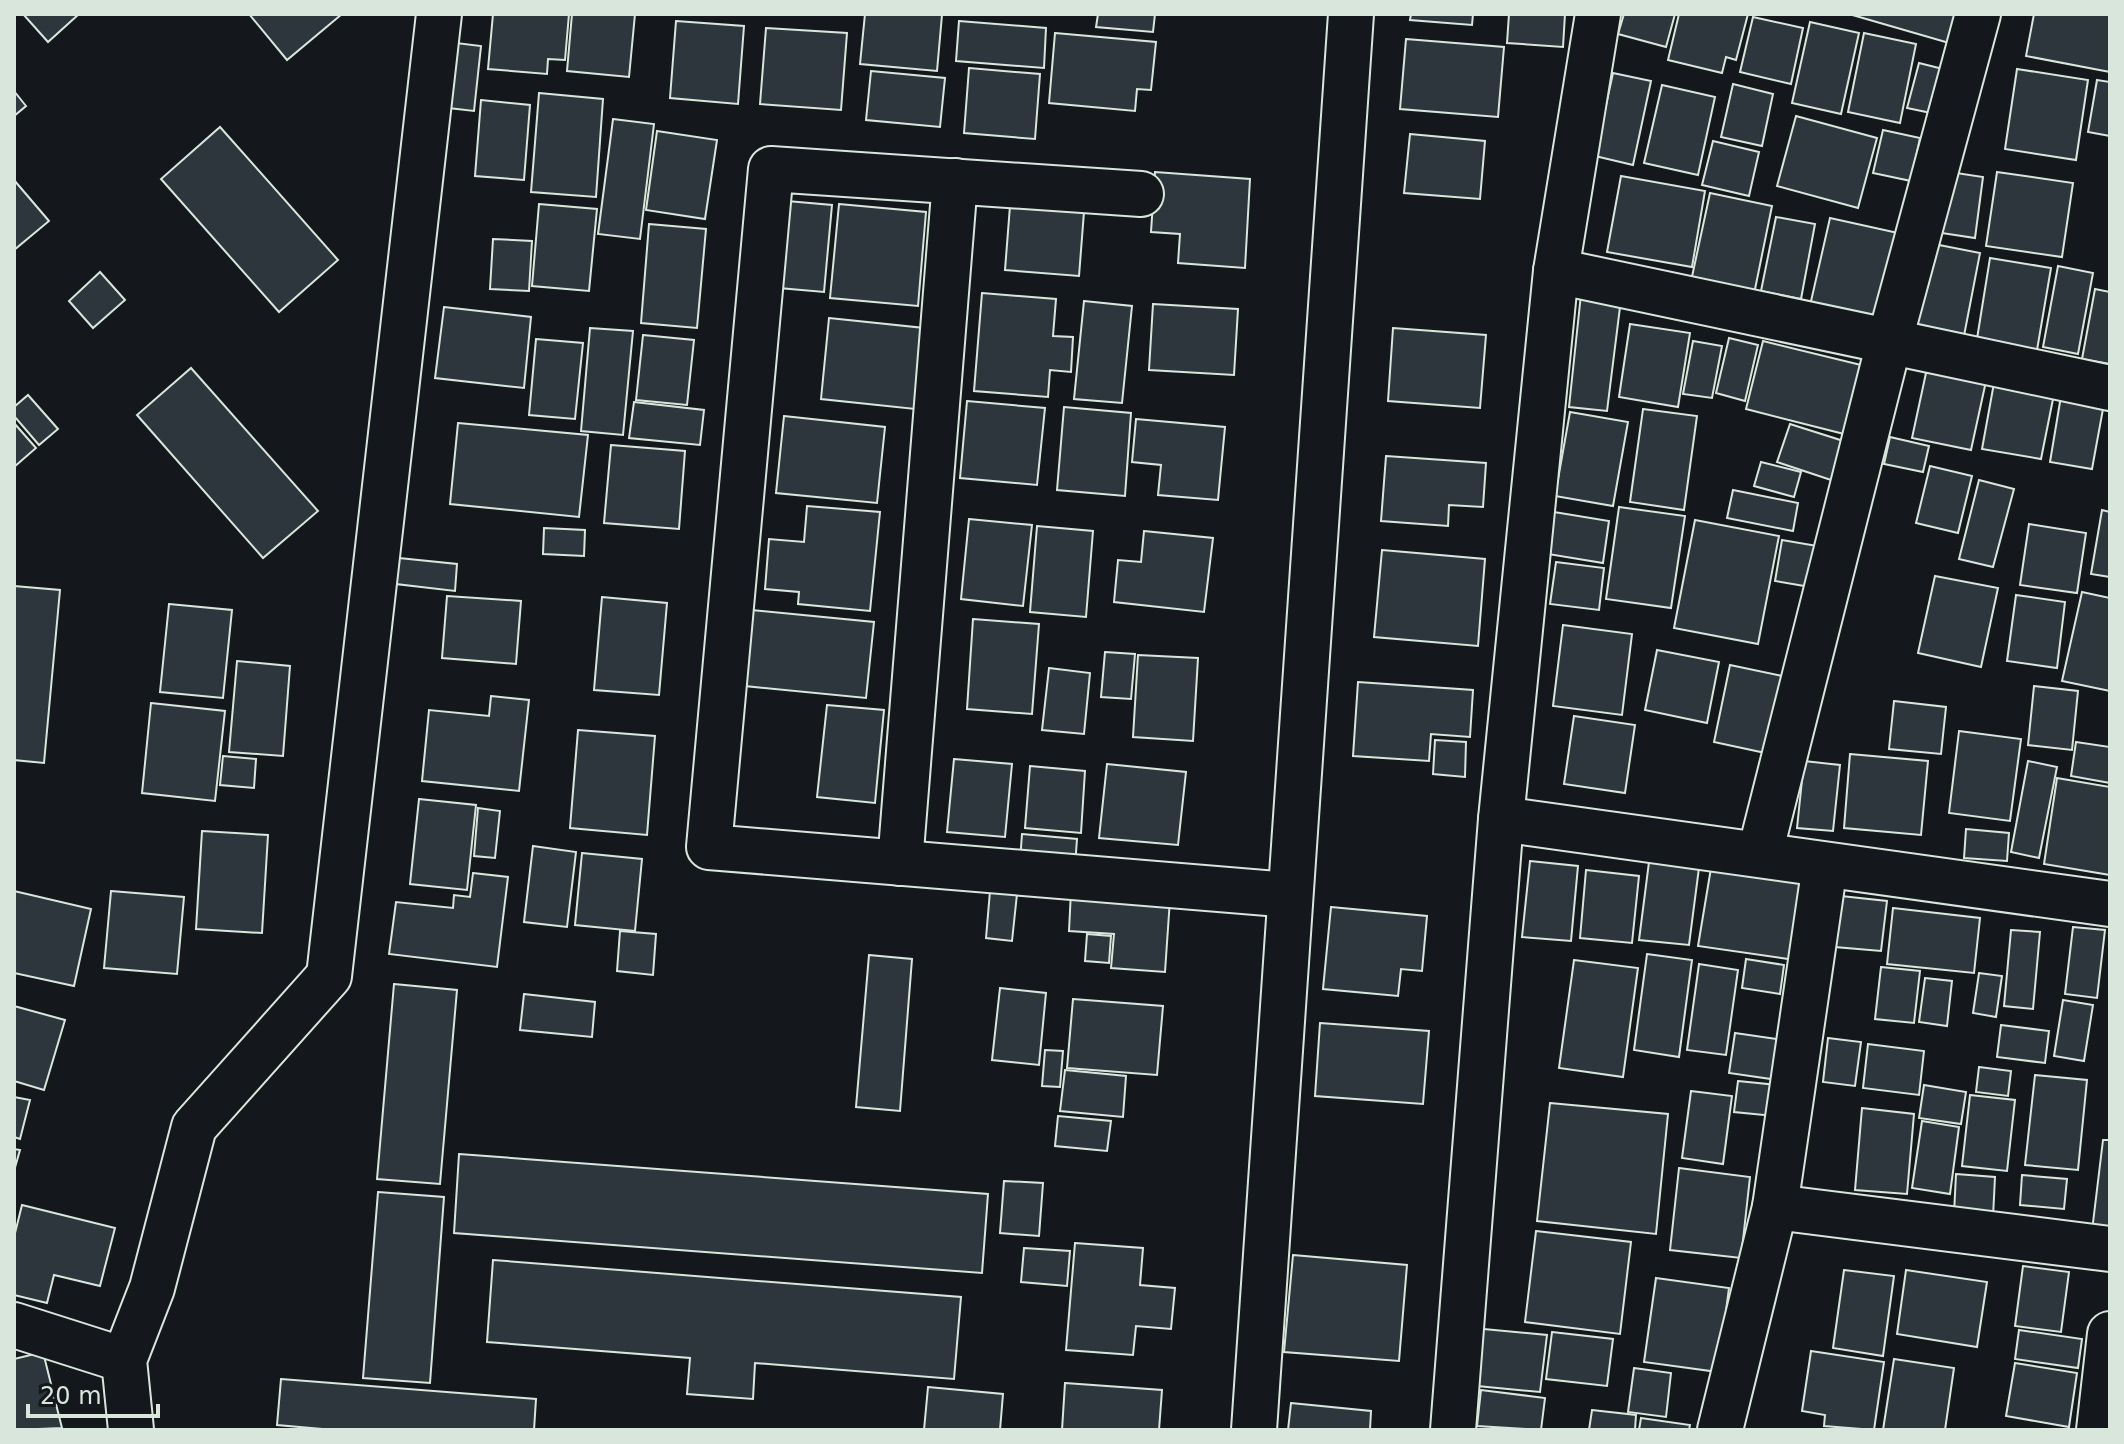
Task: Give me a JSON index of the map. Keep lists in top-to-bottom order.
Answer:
{
  "scale_bar": "20 m"
}
